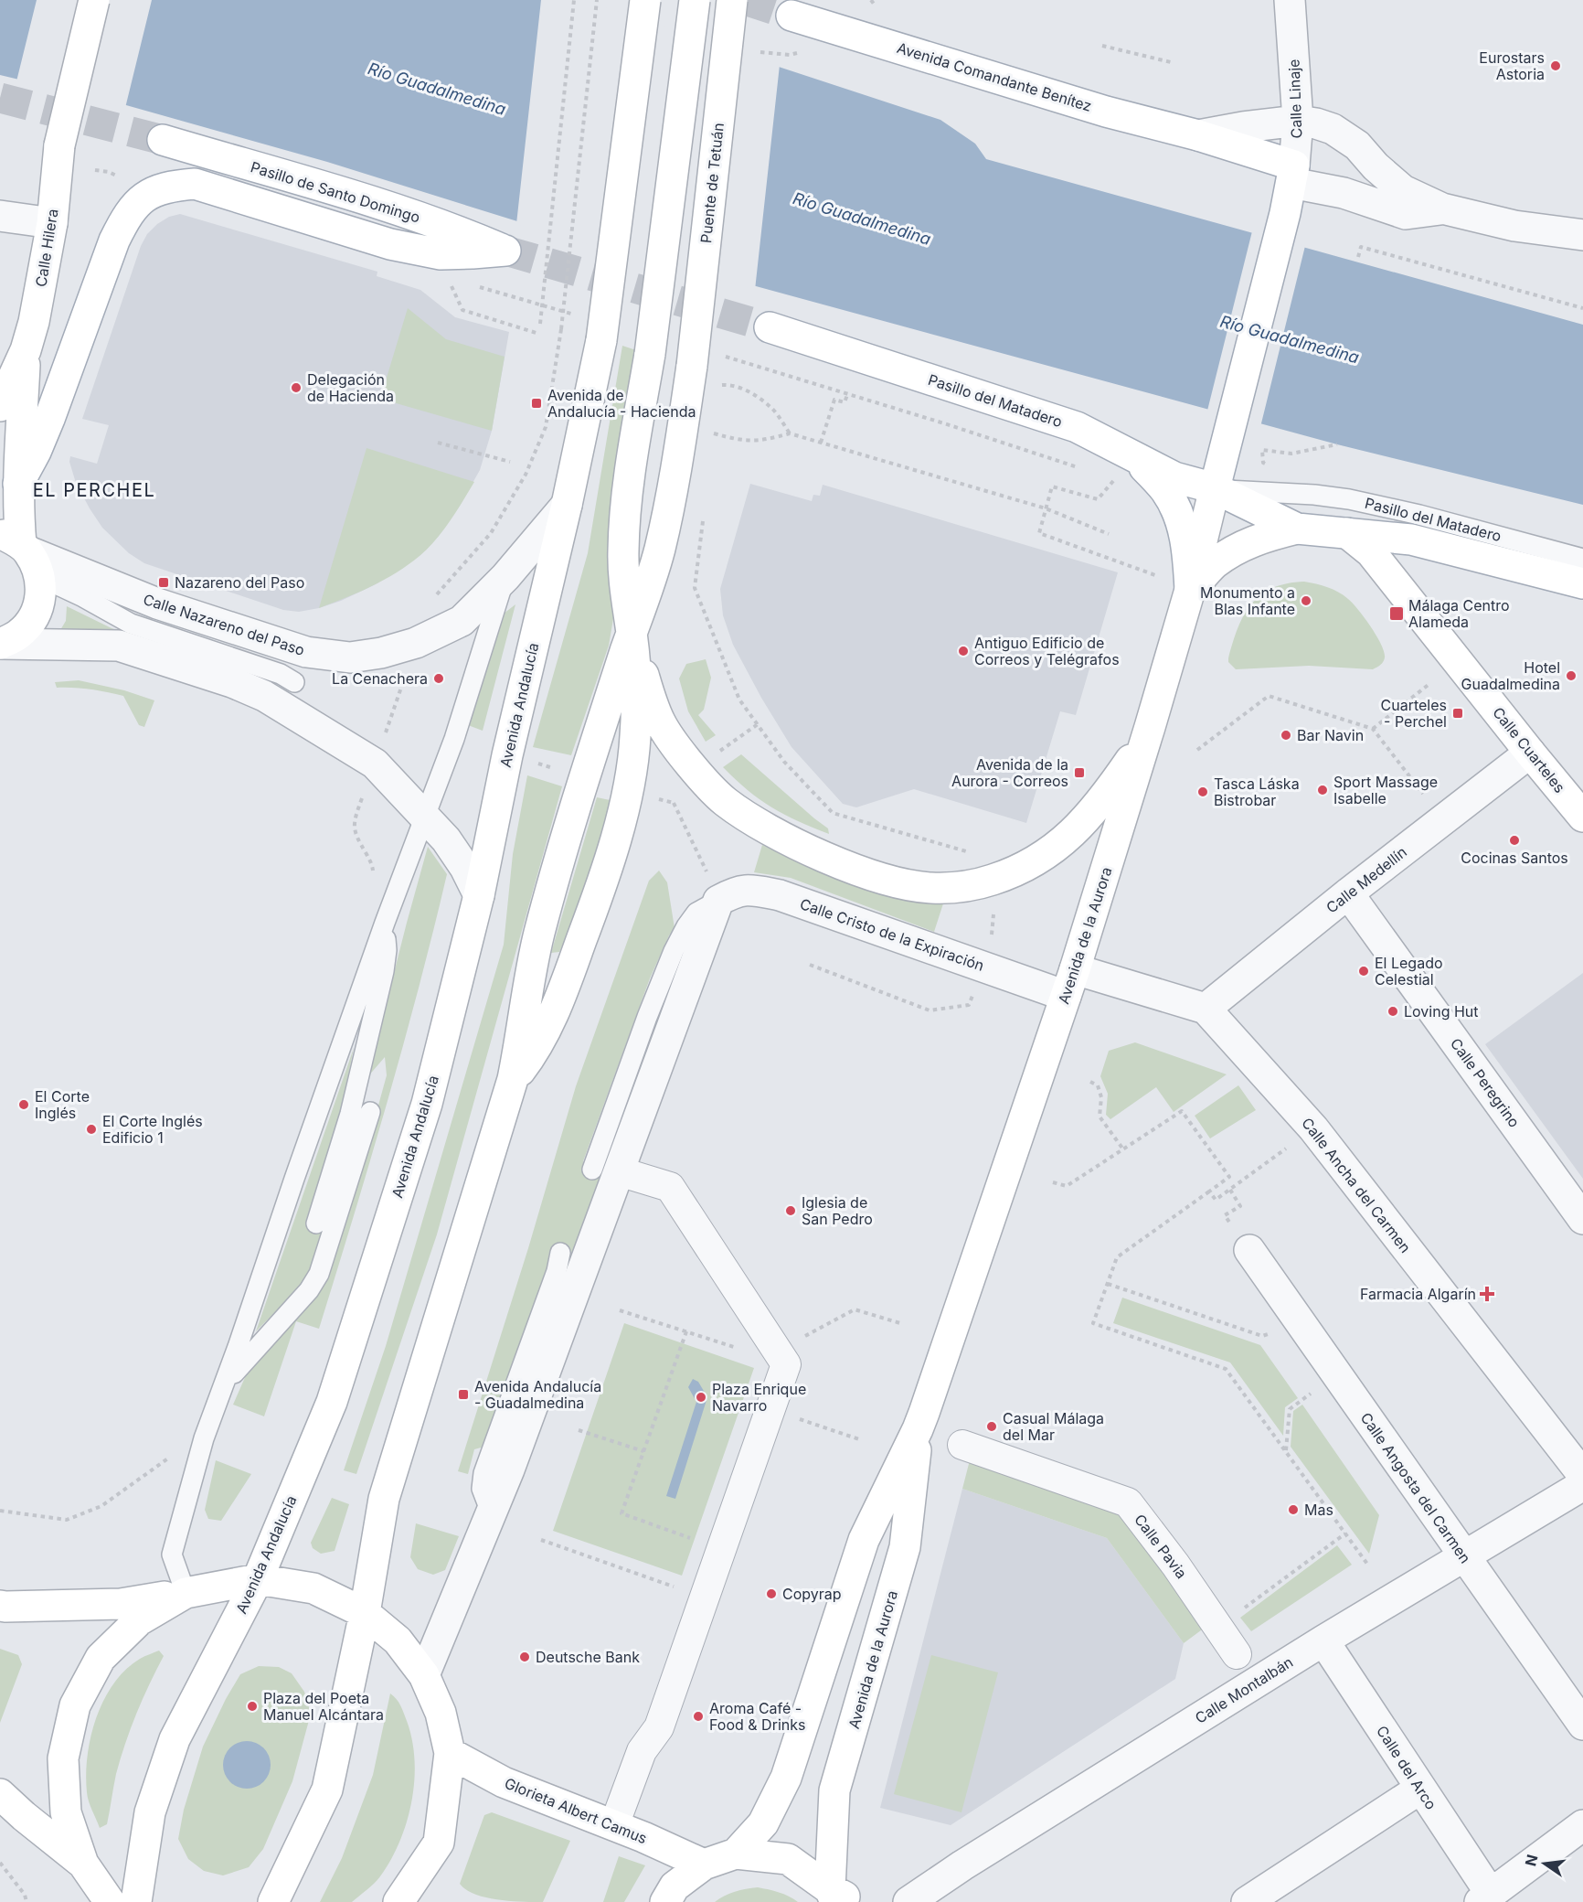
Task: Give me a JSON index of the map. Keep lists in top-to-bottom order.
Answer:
{
  "streets": {
    "main road": [
      "Avenida Comandante Benítez",
      "Puente de Tetuán",
      "Pasillo de Santo Domingo",
      "Calle Hilera",
      "Pasillo del Matadero",
      "Avenida Andalucía",
      "Calle Cuarteles",
      "Avenida de la Aurora",
      "Glorieta Albert Camus"
    ],
    "street": [
      "Calle Linaje",
      "Calle Nazareno del Paso",
      "Calle Medellín",
      "Calle Cristo de la Expiración",
      "Calle Peregrino",
      "Calle Ancha del Carmen",
      "Calle Angosta del Carmen",
      "Calle Pavia",
      "Calle Montalbán",
      "Calle del Arco"
    ]
  },
  "crossings": [
    ["Avenida Comandante Benítez", "Calle Linaje"],
    ["Avenida Comandante Benítez", "Avenida de la Aurora"],
    ["Calle Linaje", "Avenida de la Aurora"],
    ["Pasillo de Santo Domingo", "Calle Hilera"],
    ["Calle Hilera", "Calle Nazareno del Paso"],
    ["Pasillo del Matadero", "Calle Cuarteles"],
    ["Pasillo del Matadero", "Avenida de la Aurora"],
    ["Calle Nazareno del Paso", "Avenida Andalucía"],
    ["Calle Cuarteles", "Calle Medellín"],
    ["Calle Medellín", "Calle Peregrino"],
    ["Calle Medellín", "Calle Ancha del Carmen"],
    ["Calle Cristo de la Expiración", "Avenida de la Aurora"],
    ["Calle Angosta del Carmen", "Calle Montalbán"],
    ["Calle Montalbán", "Calle del Arco"]
  ],
  "districts": ["EL PERCHEL"],
  "water": ["Río Guadalmedina"],
  "places": {
    "other": [
      "Eurostars Astoria",
      "Delegación de Hacienda",
      "Monumento a Blas Infante",
      "Antiguo Edificio de Correos y Telégrafos",
      "Hotel Guadalmedina",
      "La Cenachera",
      "Bar Navin",
      "Sport Massage Isabelle",
      "Tasca Láska Bistrobar",
      "Cocinas Santos",
      "El Legado Celestial",
      "Loving Hut",
      "El Corte Inglés",
      "El Corte Inglés Edificio 1",
      "Iglesia de San Pedro",
      "Plaza Enrique Navarro",
      "Casual Málaga del Mar",
      "Mas",
      "Copyrap",
      "Deutsche Bank",
      "Plaza del Poeta Manuel Alcántara",
      "Aroma Café - Food & Drinks"
    ],
    "transit": [
      "Avenida de Andalucía - Hacienda",
      "Nazareno del Paso",
      "Málaga Centro Alameda",
      "Cuarteles - Perchel",
      "Avenida de la Aurora - Correos",
      "Avenida Andalucía - Guadalmedina"
    ],
    "health": ["Farmacia Algarín"]
  },
  "north": "left"
}
